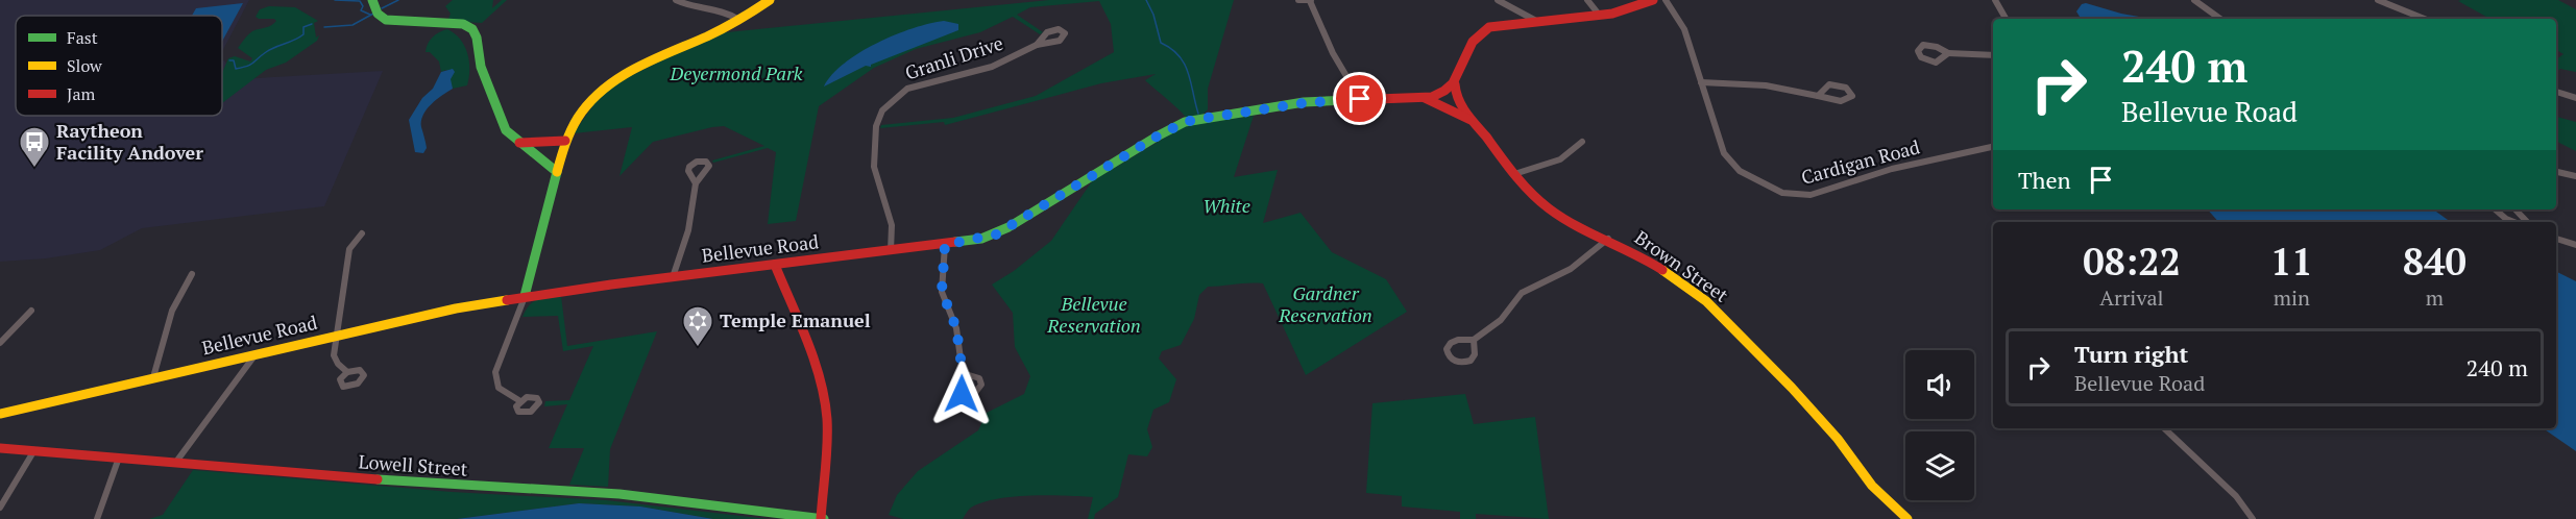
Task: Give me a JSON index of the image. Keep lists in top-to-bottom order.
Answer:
{
  "streets": {
    "street": [
      "Granli Drive",
      "Cardigan Road",
      "Bellevue Road",
      "Brown Street",
      "Lowell Street"
    ]
  },
  "crossings": [
    ["Granli Drive", "Bellevue Road"],
    ["Bellevue Road", "Brown Street"]
  ],
  "parks": [
    "Deyermond Park",
    "White",
    "Gardner Reservation",
    "Bellevue Reservation"
  ],
  "places": {
    "bus stop": ["Raytheon Facility Andover"],
    "synagogue": ["Temple Emanuel"]
  },
  "legend": ["Fast", "Slow", "Jam"],
  "page": {
    "turn": ["240 m", "Bellevue Road"],
    "then": "Then",
    "eta": [
      "08:22",
      "Arrival",
      "11",
      "min",
      "840",
      "m"
    ],
    "list": [
      {
        "name": "Turn right",
        "note": "Bellevue Road",
        "value": "240 m"
      }
    ]
  }
}
